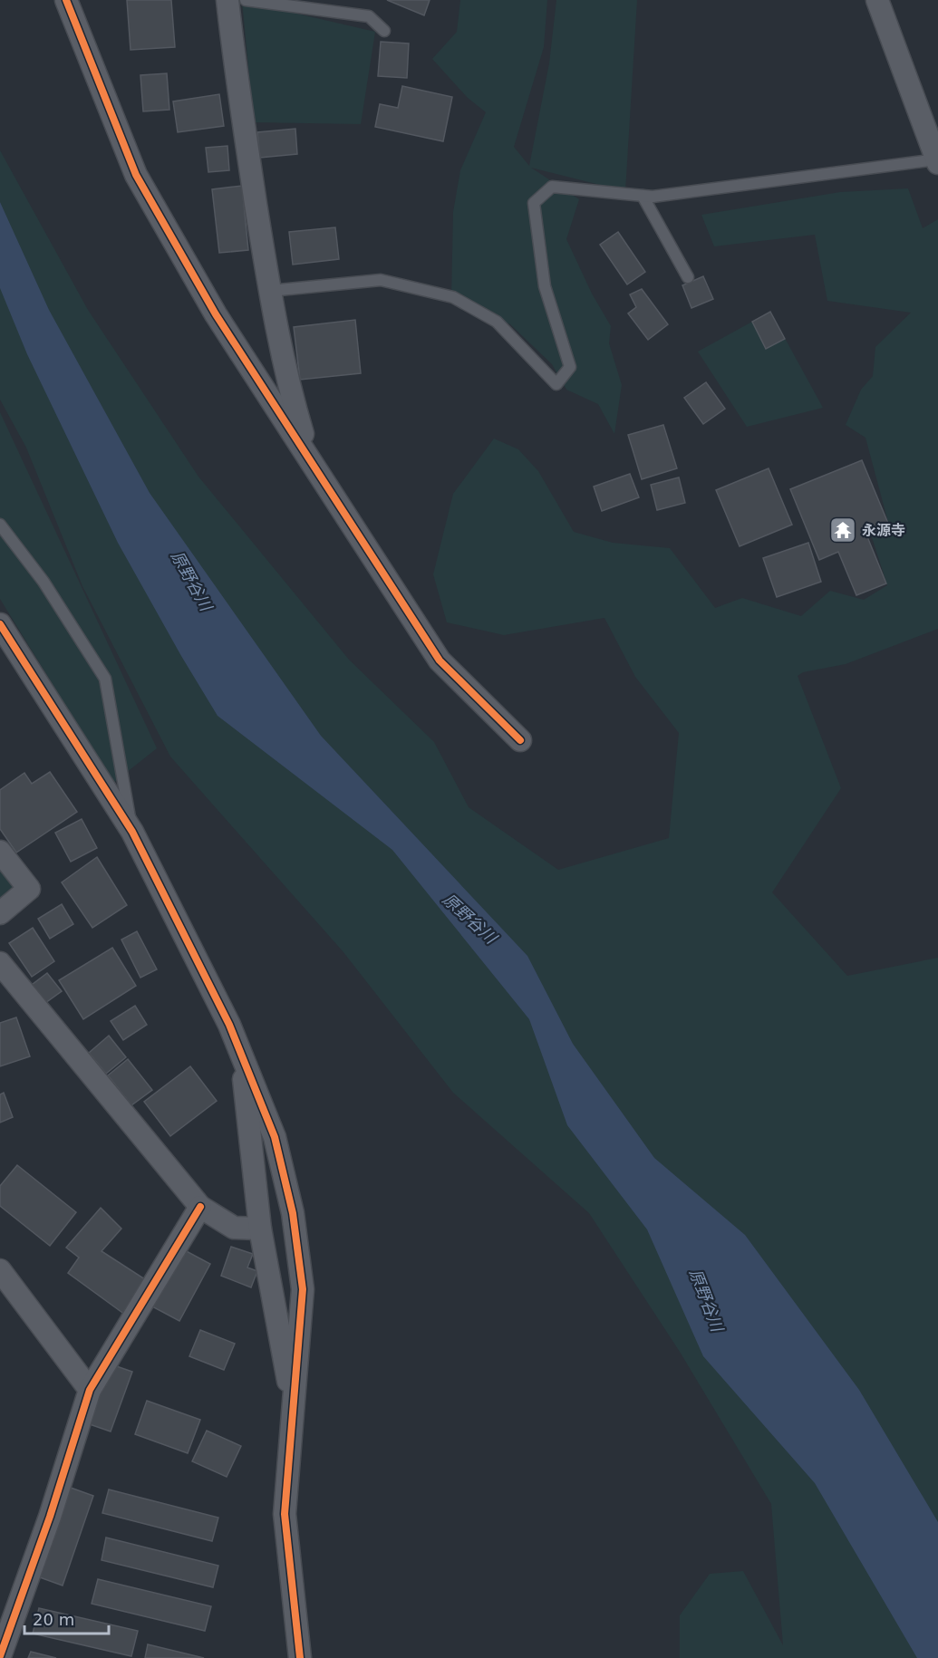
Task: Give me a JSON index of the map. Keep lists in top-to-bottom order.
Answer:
{
  "water": ["原野谷川"],
  "places": {
    "temple": ["永源寺"]
  },
  "scale_bar": "20 m"
}
